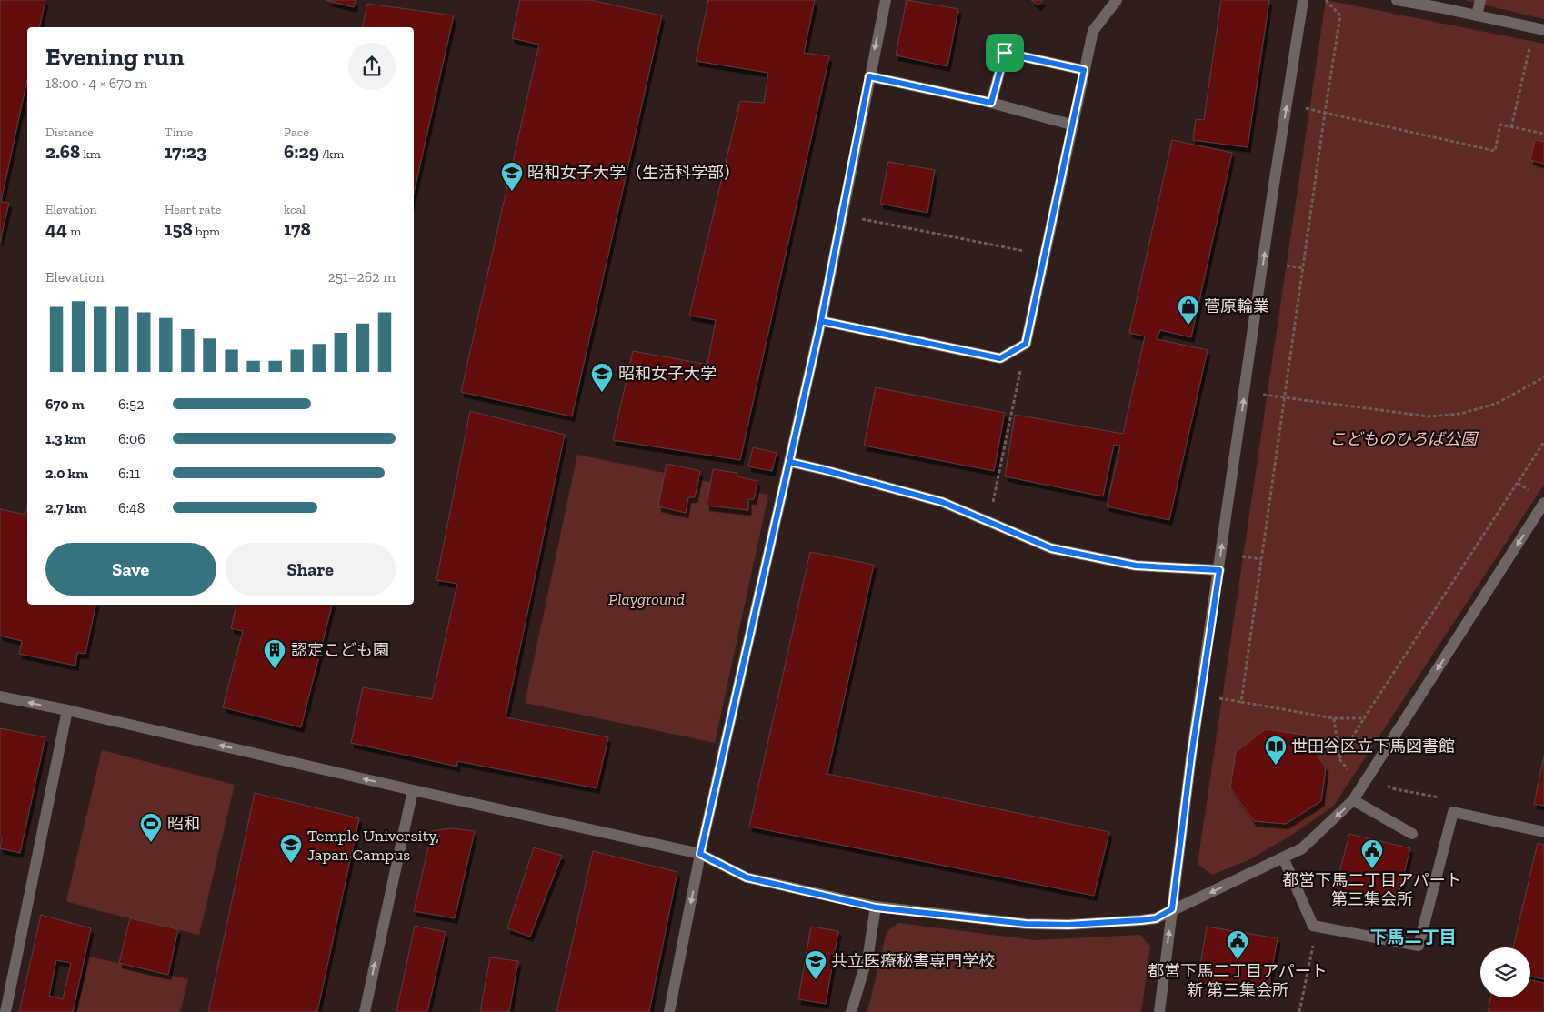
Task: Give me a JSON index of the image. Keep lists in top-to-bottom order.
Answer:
{
  "districts": ["下馬二丁目"],
  "parks": ["こどものひろば公園", "Playground"],
  "places": {
    "school or university": [
      "昭和女子大学（生活科学部）",
      "昭和女子大学",
      "Temple University, Japan Campus",
      "共立医療秘書専門学校"
    ],
    "shop": ["菅原輪業"],
    "building": ["認定こども園"],
    "library": ["世田谷区立下馬図書館"],
    "sports": ["昭和"],
    "public building": ["都営下馬二丁目アパート 第三集会所", "都営下馬二丁目アパート 新 第三集会所"]
  },
  "page": {
    "heading": ["Evening run", "18:00 · 4 × 670 m"],
    "stats": [
      ["Distance", "2.68 km"],
      ["Time", "17:23"],
      ["Pace", "6:29 /km"],
      ["Elevation", "44 m"],
      ["Heart rate", "158 bpm"],
      ["kcal", "178"]
    ],
    "chart": ["Elevation", "251–262 m"],
    "list": [
      {
        "name": "670 m",
        "note": "6:52"
      },
      {
        "name": "1.3 km",
        "note": "6:06"
      },
      {
        "name": "2.0 km",
        "note": "6:11"
      },
      {
        "name": "2.7 km",
        "note": "6:48"
      }
    ],
    "buttons": ["Save", "Share"]
  }
}
